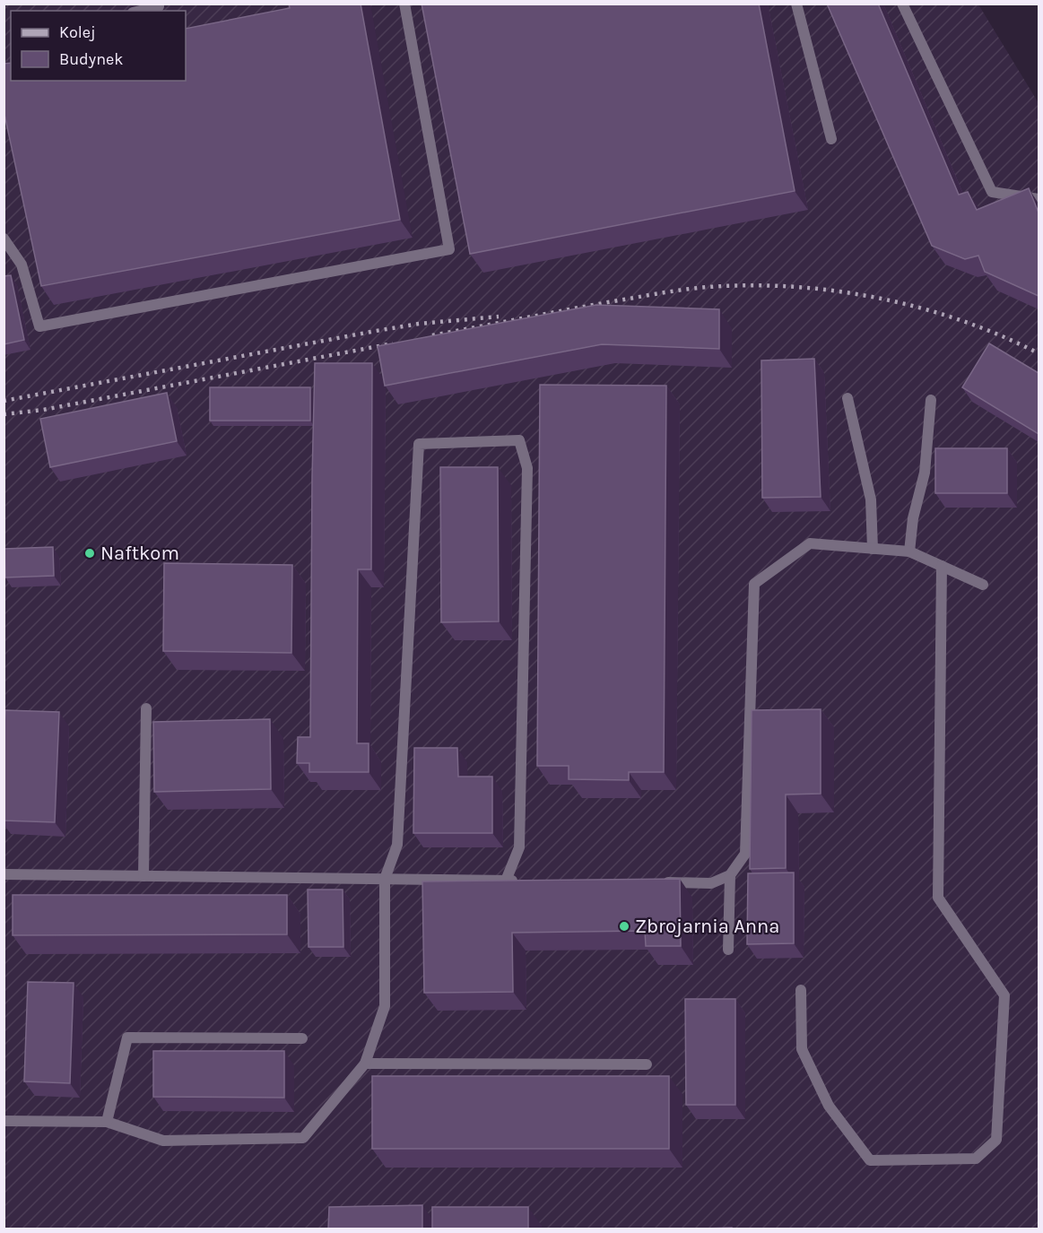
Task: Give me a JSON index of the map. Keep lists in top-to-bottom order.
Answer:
{
  "places": ["Naftkom", "Zbrojarnia Anna"],
  "legend": ["Kolej", "Budynek"]
}
